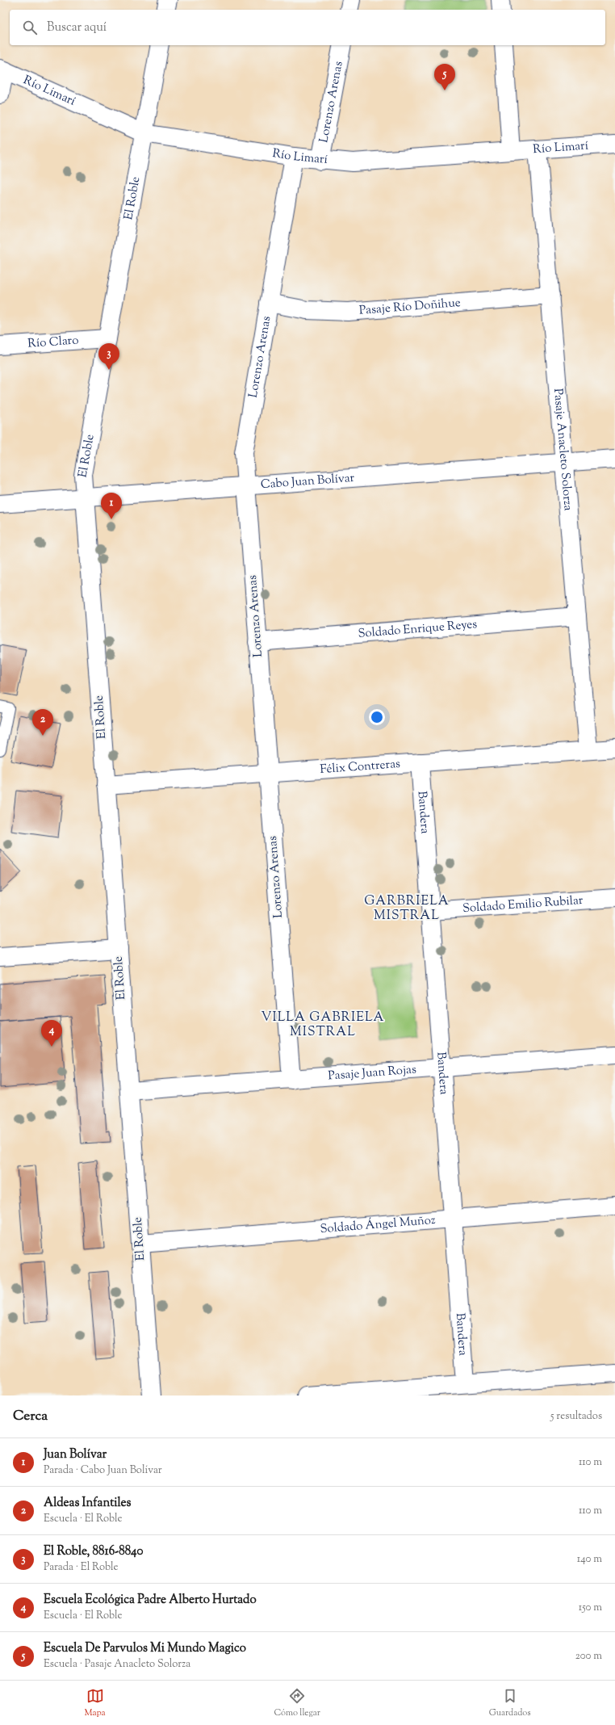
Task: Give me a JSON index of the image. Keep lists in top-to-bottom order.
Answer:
{
  "streets": {
    "street": [
      "Río Limarí",
      "Lorenzo Arenas",
      "El Roble",
      "Pasaje Río Doñihue",
      "Río Claro",
      "Pasaje Anacleto Solorza",
      "Cabo Juan Bolívar",
      "Soldado Enrique Reyes",
      "Félix Contreras",
      "Bandera",
      "Soldado Emilio Rubilar",
      "Pasaje Juan Rojas",
      "Soldado Ángel Muñoz"
    ]
  },
  "crossings": [
    ["Río Limarí", "Lorenzo Arenas"],
    ["Río Limarí", "El Roble"],
    ["Río Limarí", "Pasaje Anacleto Solorza"],
    ["Lorenzo Arenas", "Pasaje Río Doñihue"],
    ["Lorenzo Arenas", "Cabo Juan Bolívar"],
    ["Lorenzo Arenas", "Soldado Enrique Reyes"],
    ["Lorenzo Arenas", "Félix Contreras"],
    ["Lorenzo Arenas", "Pasaje Juan Rojas"],
    ["El Roble", "Río Claro"],
    ["El Roble", "Cabo Juan Bolívar"],
    ["El Roble", "Félix Contreras"],
    ["El Roble", "Pasaje Juan Rojas"],
    ["El Roble", "Soldado Ángel Muñoz"],
    ["Pasaje Río Doñihue", "Pasaje Anacleto Solorza"],
    ["Pasaje Anacleto Solorza", "Cabo Juan Bolívar"],
    ["Pasaje Anacleto Solorza", "Soldado Enrique Reyes"],
    ["Pasaje Anacleto Solorza", "Félix Contreras"],
    ["Félix Contreras", "Bandera"],
    ["Bandera", "Soldado Emilio Rubilar"],
    ["Bandera", "Pasaje Juan Rojas"],
    ["Bandera", "Soldado Ángel Muñoz"]
  ],
  "districts": ["GARBRIELA MISTRAL", "VILLA GABRIELA MISTRAL"],
  "page": {
    "search": "Buscar aquí",
    "pins": [
      "5",
      "3",
      "1",
      "2",
      "4"
    ],
    "heading": ["Cerca", "5 resultados"],
    "list": [
      {
        "mark": "1",
        "name": "Juan Bolívar",
        "note": "Parada · Cabo Juan Bolívar",
        "value": "110 m"
      },
      {
        "mark": "2",
        "name": "Aldeas Infantiles",
        "note": "Escuela · El Roble",
        "value": "110 m"
      },
      {
        "mark": "3",
        "name": "El Roble, 8816-8840",
        "note": "Parada · El Roble",
        "value": "140 m"
      },
      {
        "mark": "4",
        "name": "Escuela Ecológica Padre Alberto Hurtado",
        "note": "Escuela · El Roble",
        "value": "150 m"
      },
      {
        "mark": "5",
        "name": "Escuela De Parvulos Mi Mundo Magico",
        "note": "Escuela · Pasaje Anacleto Solorza",
        "value": "200 m"
      }
    ],
    "nav": ["Mapa", "Cómo llegar", "Guardados"]
  }
}
